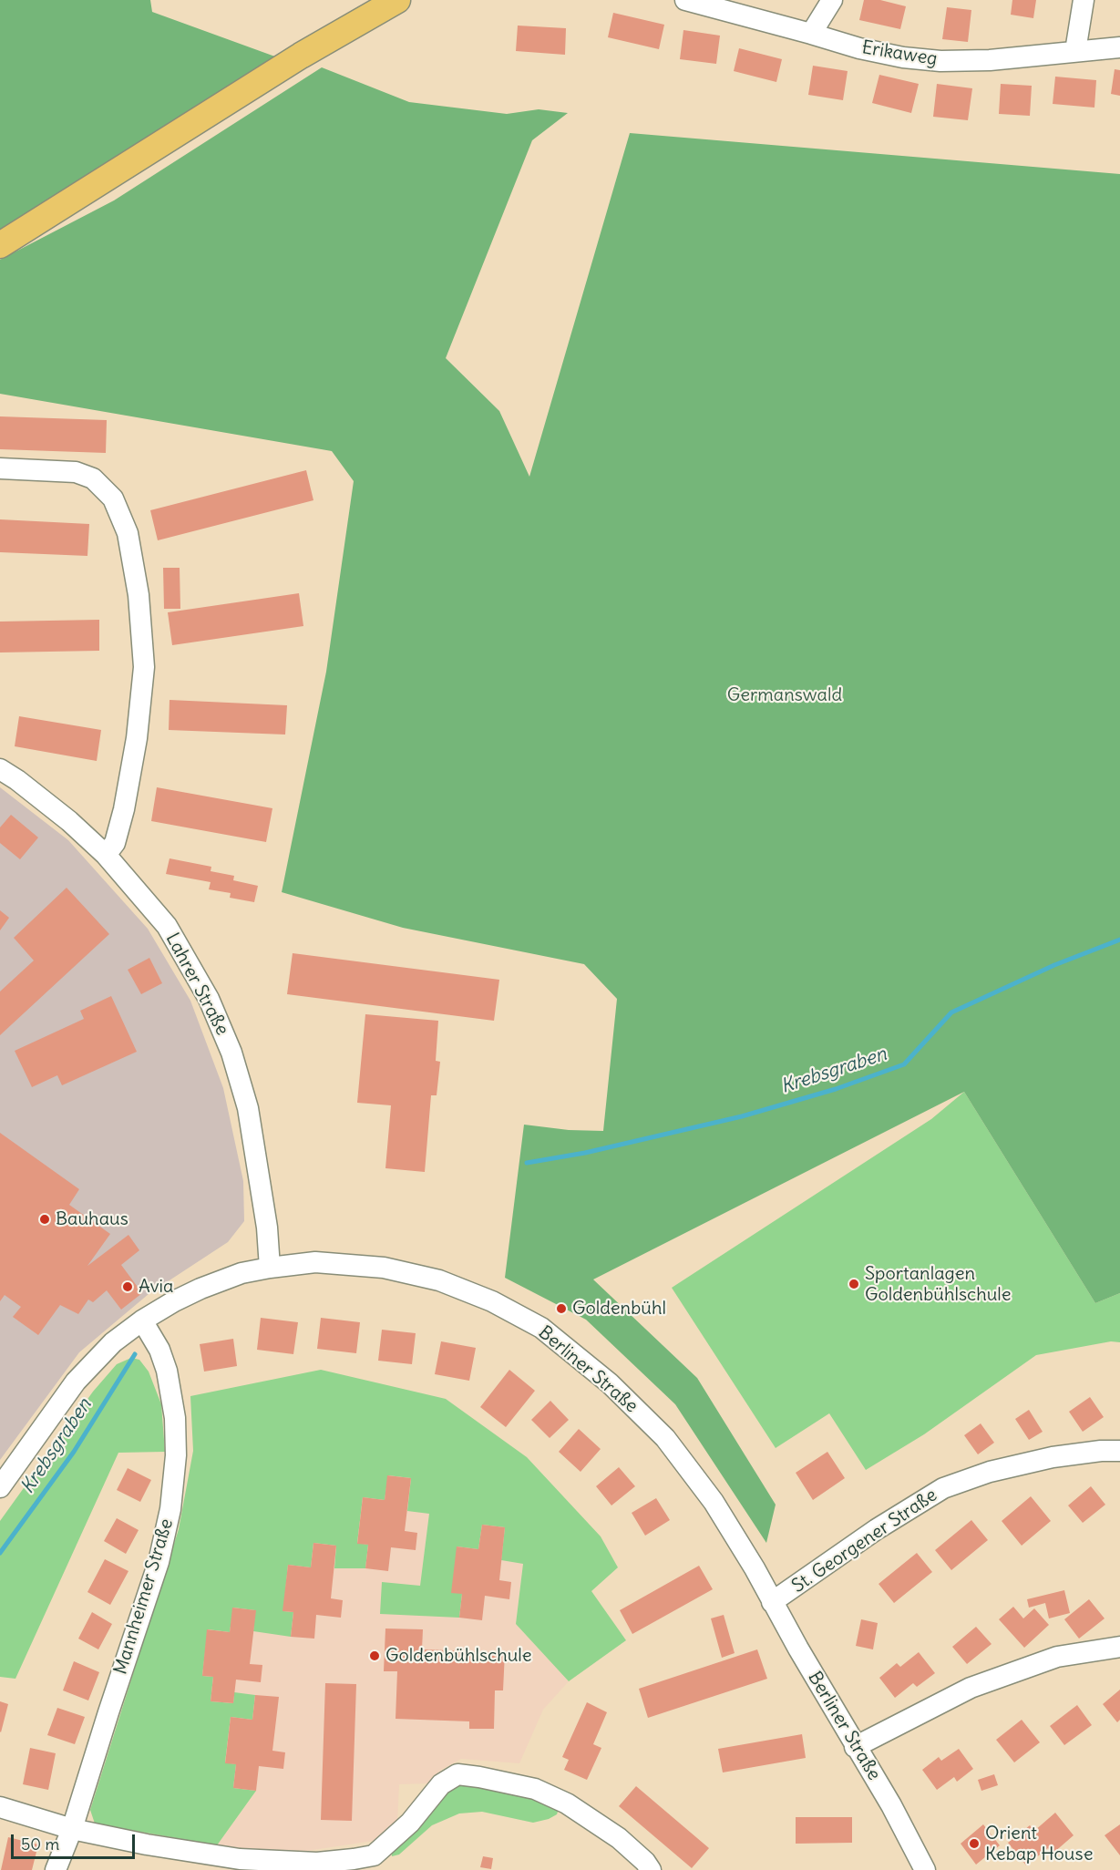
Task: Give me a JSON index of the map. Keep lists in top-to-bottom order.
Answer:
{
  "streets": {
    "street": [
      "Erikaweg",
      "Lahrer Straße",
      "Berliner Straße",
      "St. Georgener Straße",
      "Mannheimer Straße"
    ]
  },
  "crossings": [
    ["Lahrer Straße", "Berliner Straße"],
    ["Berliner Straße", "St. Georgener Straße"],
    ["Berliner Straße", "Mannheimer Straße"]
  ],
  "water": ["Krebsgraben"],
  "parks": ["Germanswald"],
  "places": [
    "Bauhaus",
    "Sportanlagen Goldenbühlschule",
    "Avia",
    "Goldenbühl",
    "Goldenbühlschule",
    "Orient Kebap House"
  ],
  "scale_bar": "50 m"
}
